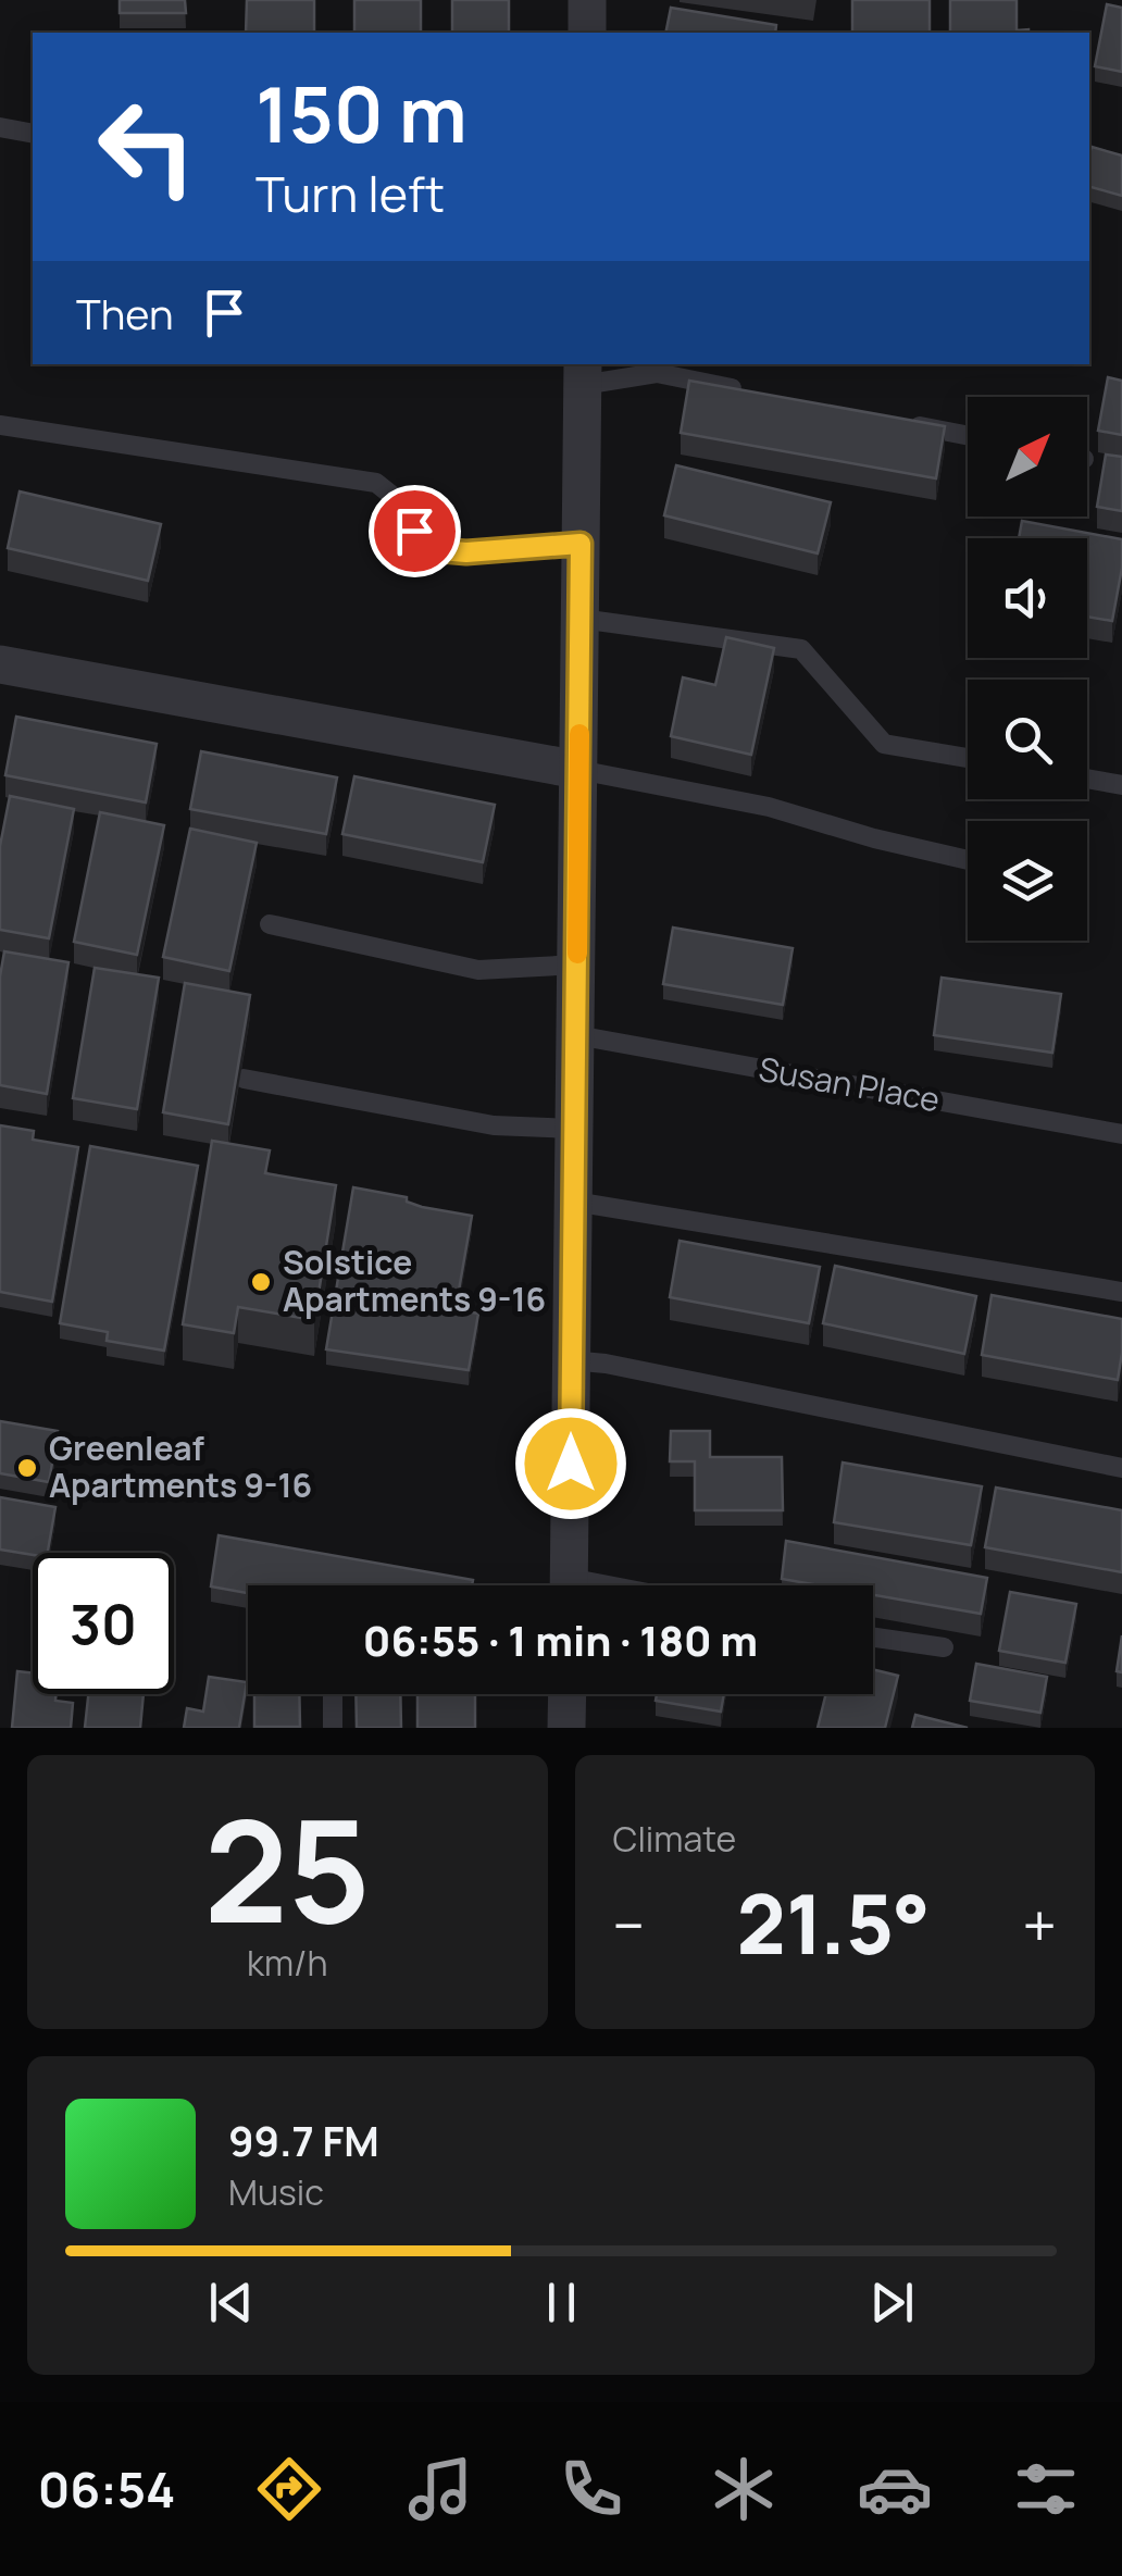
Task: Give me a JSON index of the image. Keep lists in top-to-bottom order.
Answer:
{
  "streets": {
    "lane": ["Susan Place"]
  },
  "places": ["Solstice Apartments 9-16", "Greenleaf Apartments 9-16"],
  "north": "top right",
  "page": {
    "turn": ["150 m", "Turn left"],
    "then": "Then",
    "limit": "30",
    "trip": "06:55 · 1 min · 180 m",
    "tile": [
      ["25", "km/h"],
      "Climate"
    ],
    "heat": ["−", "21.5°", "+"],
    "song": ["99.7 FM", "Music"],
    "tabs": "06:54"
  }
}
